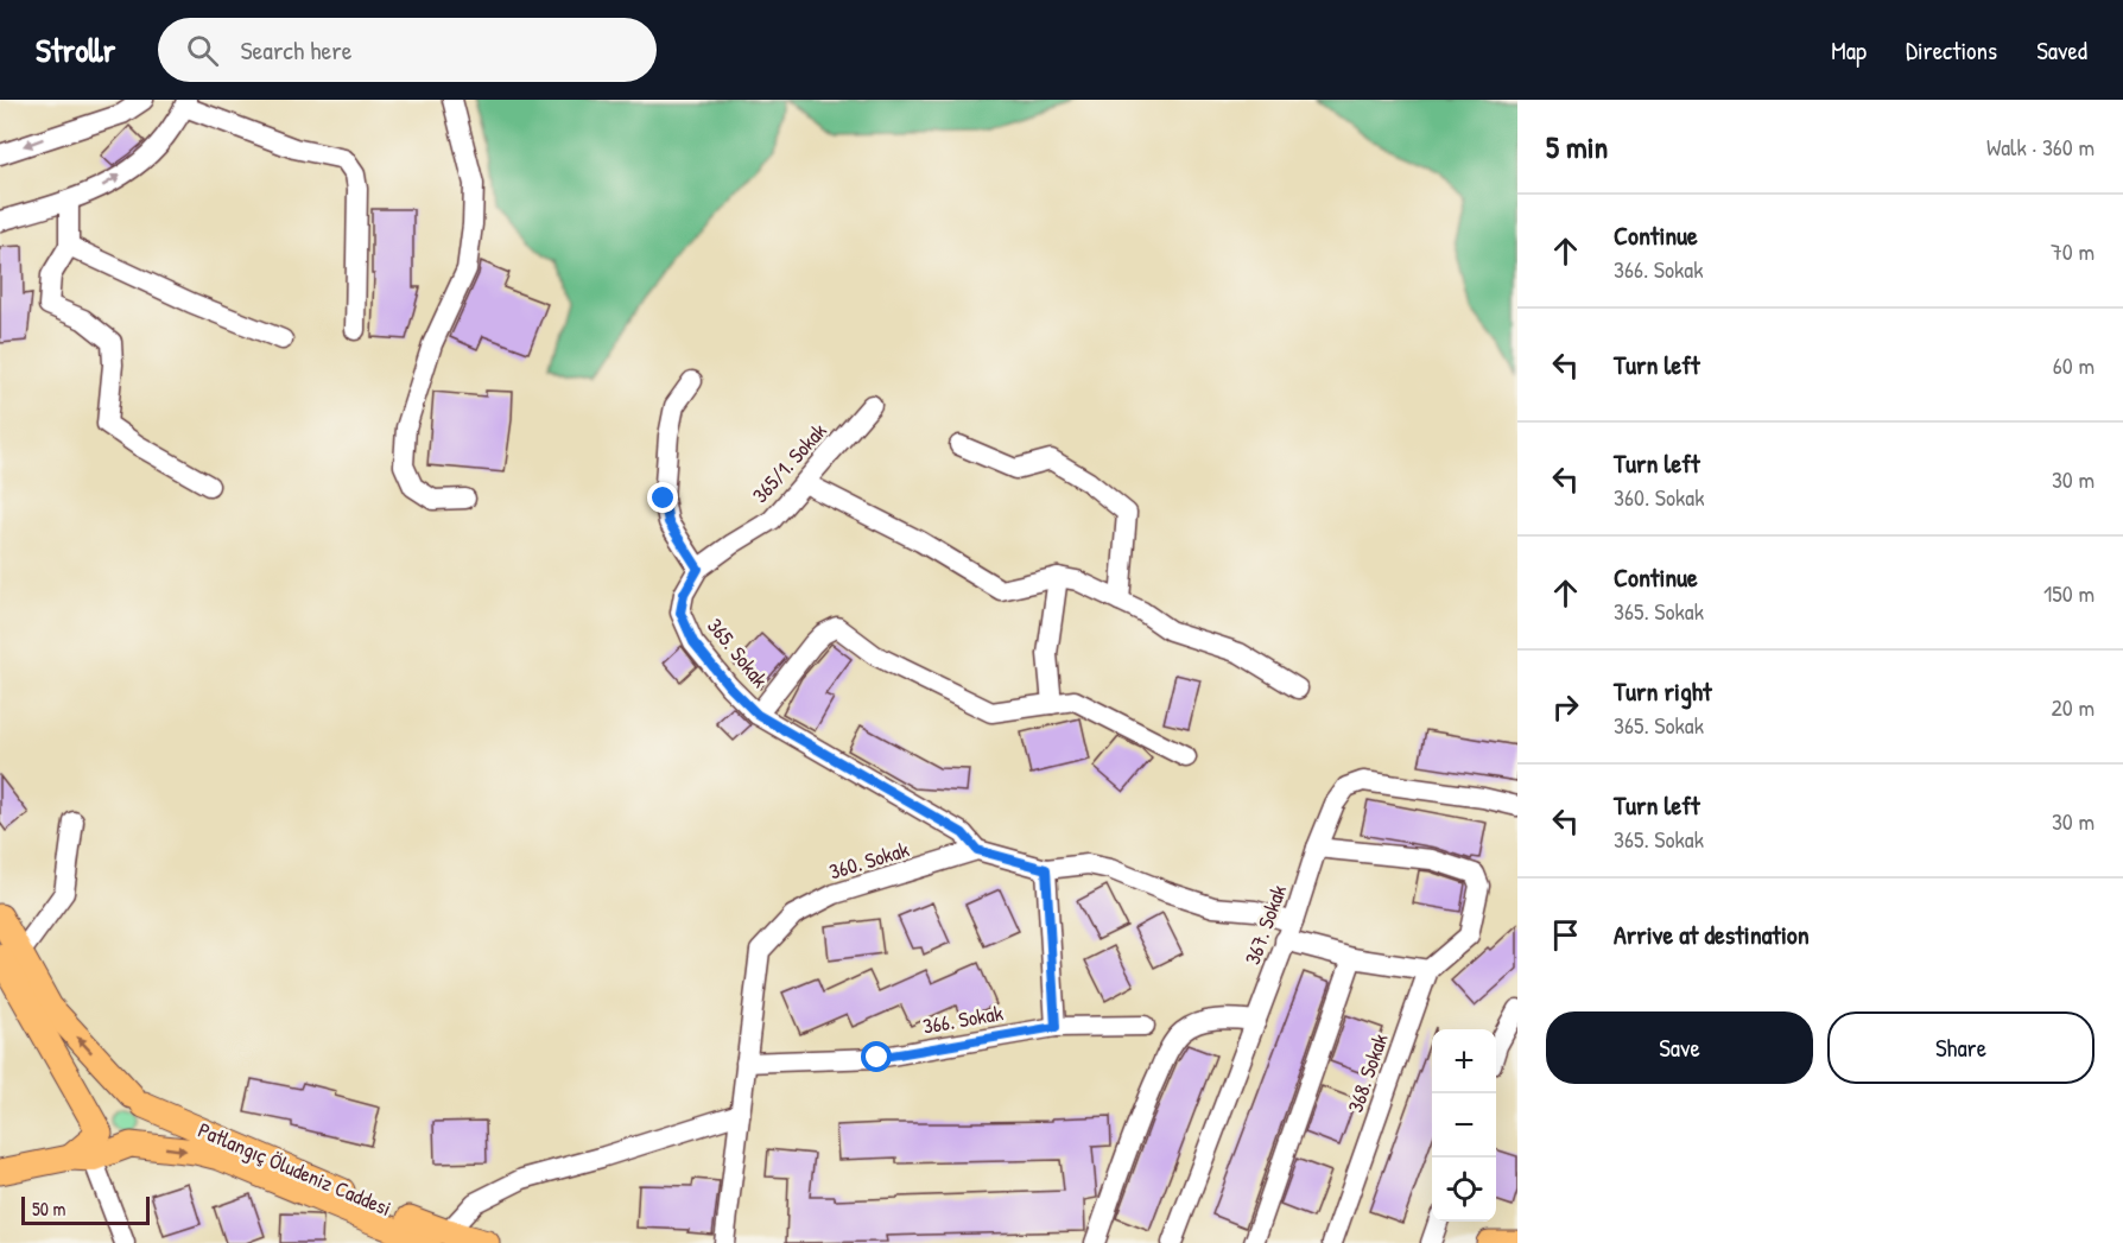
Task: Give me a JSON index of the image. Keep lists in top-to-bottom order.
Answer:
{
  "streets": {
    "main road": ["Patlangıç Öludeniz Caddesi"],
    "street": [
      "365/1. Sokak",
      "365. Sokak",
      "360. Sokak",
      "367. Sokak",
      "366. Sokak",
      "368. Sokak"
    ]
  },
  "crossings": [
    ["365/1. Sokak", "365. Sokak"],
    ["365. Sokak", "360. Sokak"],
    ["360. Sokak", "366. Sokak"]
  ],
  "scale_bar": "50 m",
  "page": {
    "header": "Strollr",
    "search": "Search here",
    "nav": ["Map", "Directions", "Saved"],
    "heading": ["5 min", "Walk · 360 m"],
    "list": [
      ["Continue", "366. Sokak", "70 m"],
      ["Turn left", "60 m"],
      ["Turn left", "360. Sokak", "30 m"],
      ["Continue", "365. Sokak", "150 m"],
      ["Turn right", "365. Sokak", "20 m"],
      ["Turn left", "365. Sokak", "30 m"],
      "Arrive at destination"
    ],
    "buttons": ["Save", "Share"],
    "map_buttons": ["+", "−"],
    "scale": "50 m"
  }
}
